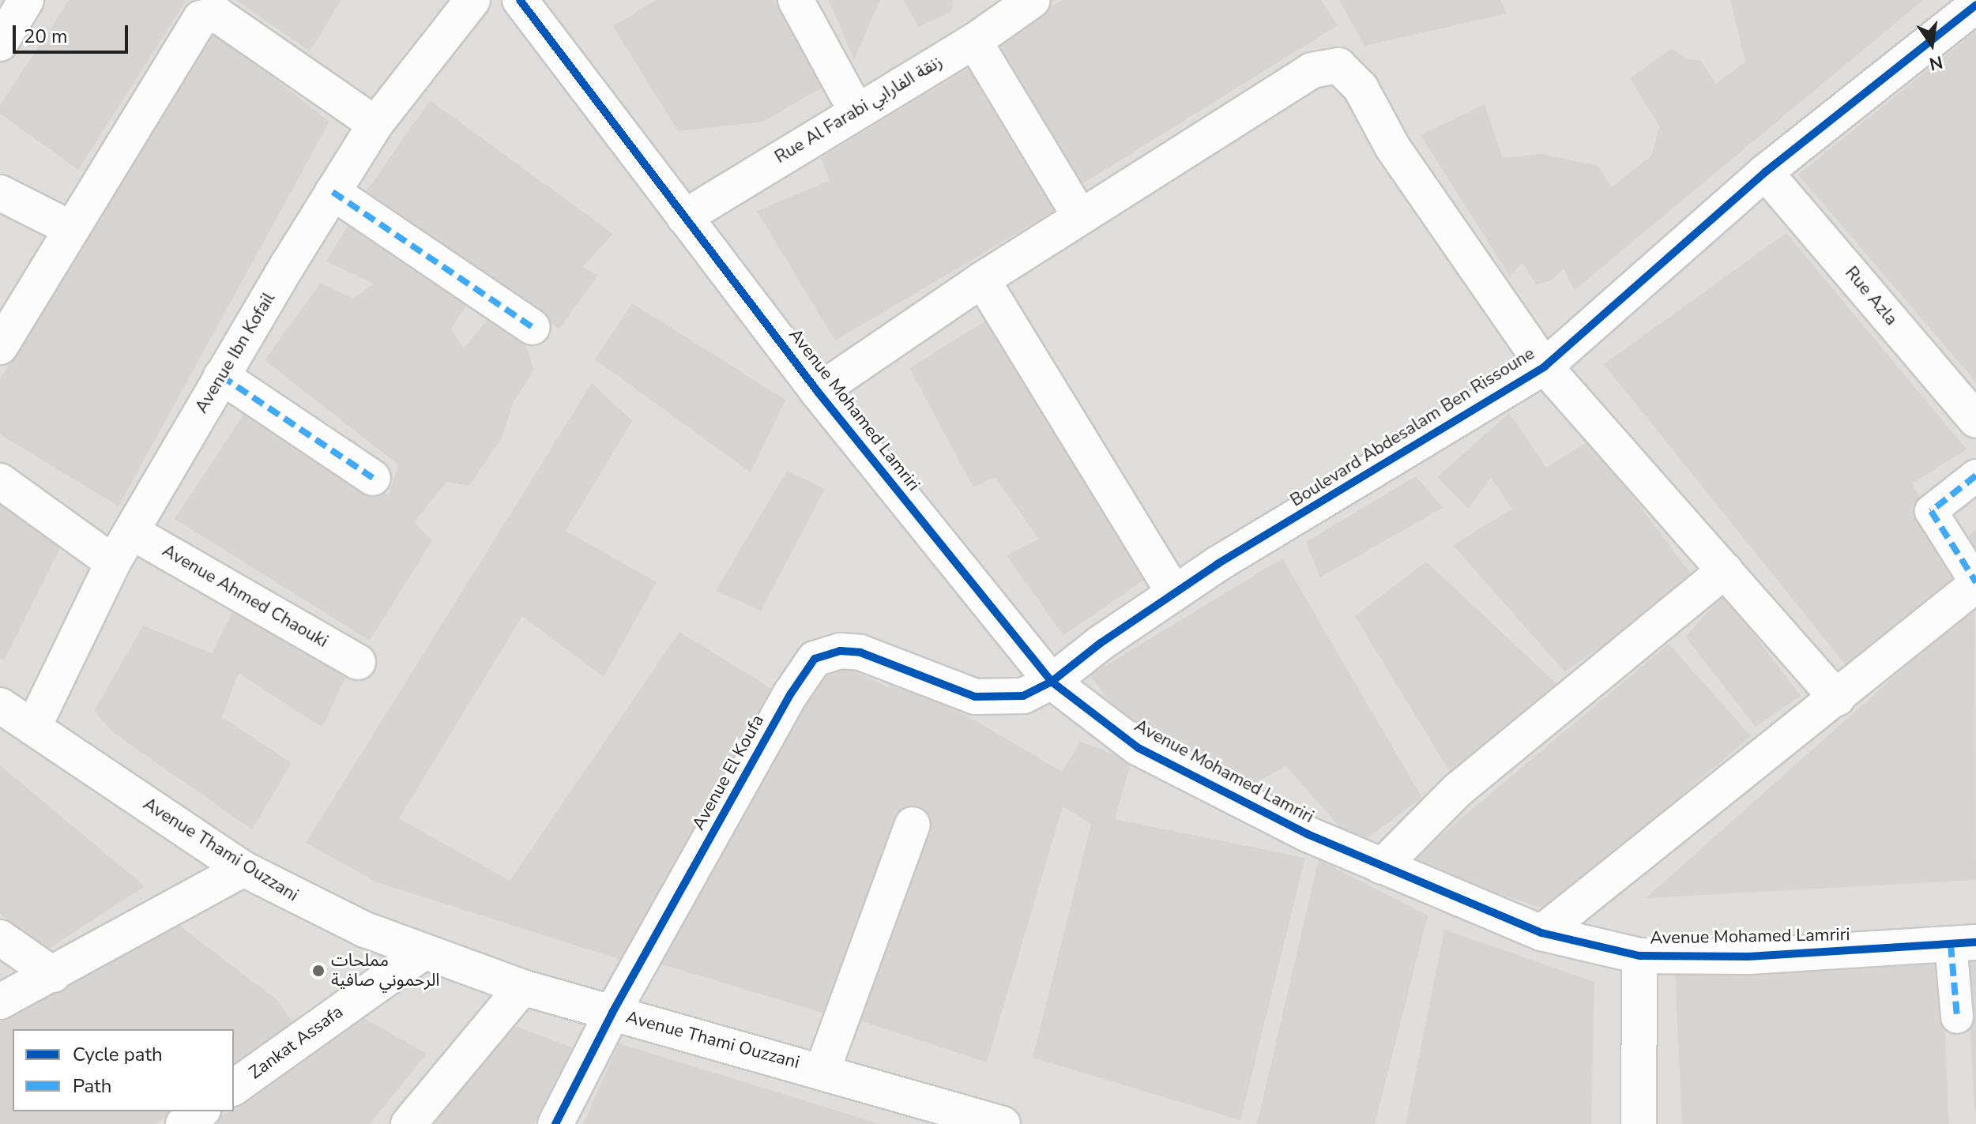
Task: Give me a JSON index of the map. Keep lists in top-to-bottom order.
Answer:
{
  "streets": {
    "street": [
      "Rue Al Farabi زنقة الفارابي",
      "Rue Azla",
      "Avenue Ibn Kofail",
      "Avenue Mohamed Lamriri",
      "Boulevard Abdesalam Ben Rissoune",
      "Avenue Ahmed Chaouki",
      "Avenue El Koufa",
      "Avenue Thami Ouzzani",
      "Zankat Assafa"
    ]
  },
  "crossings": [
    ["Rue Al Farabi زنقة الفارابي", "Avenue Mohamed Lamriri"],
    ["Rue Azla", "Boulevard Abdesalam Ben Rissoune"],
    ["Avenue Ibn Kofail", "Avenue Ahmed Chaouki"],
    ["Avenue Ibn Kofail", "Avenue Thami Ouzzani"],
    ["Avenue Mohamed Lamriri", "Boulevard Abdesalam Ben Rissoune"],
    ["Avenue Mohamed Lamriri", "Avenue El Koufa"],
    ["Boulevard Abdesalam Ben Rissoune", "Avenue El Koufa"],
    ["Avenue El Koufa", "Avenue Thami Ouzzani"],
    ["Avenue Thami Ouzzani", "Zankat Assafa"]
  ],
  "places": ["مملحات الرحموني صافية"],
  "legend": ["Cycle path", "Path"],
  "scale_bar": "20 m",
  "north": "bottom"
}
